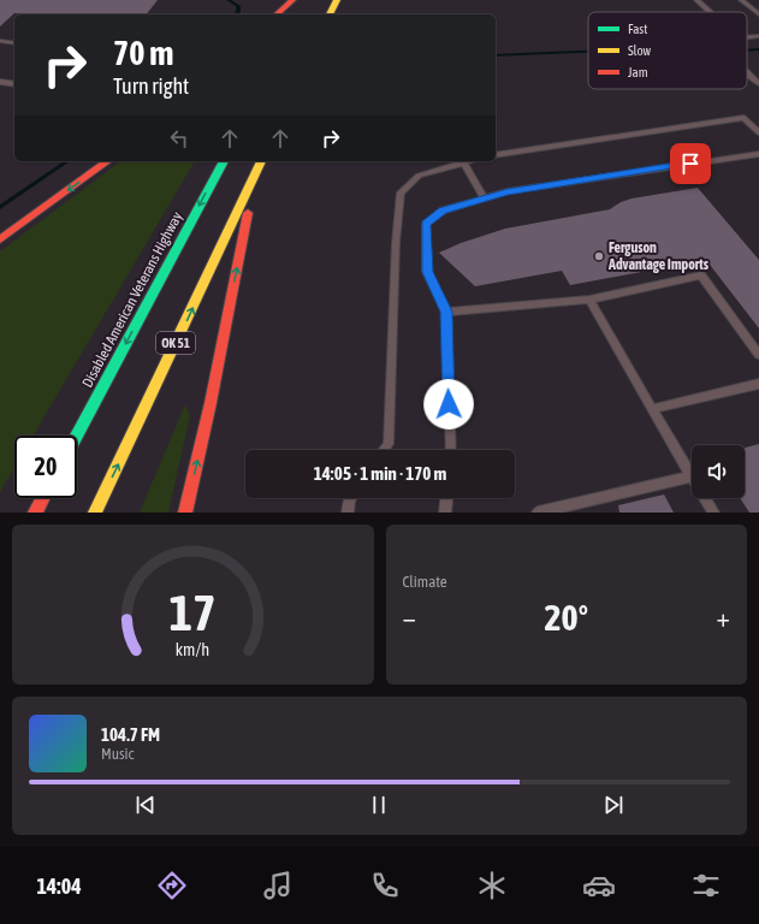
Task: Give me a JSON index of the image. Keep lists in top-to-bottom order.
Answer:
{
  "streets": {
    "highway": ["Disabled American Veterans Highway", "OK 51"]
  },
  "places": ["Ferguson Advantage Imports"],
  "legend": ["Fast", "Slow", "Jam"],
  "page": {
    "turn": ["70 m", "Turn right"],
    "limit": "20",
    "trip": "14:05 · 1 min · 170 m",
    "tile": "Climate",
    "heat": ["−", "20°", "+"],
    "song": ["104.7 FM", "Music"],
    "tabs": "14:04",
    "gauge": ["17", "km/h"]
  }
}
